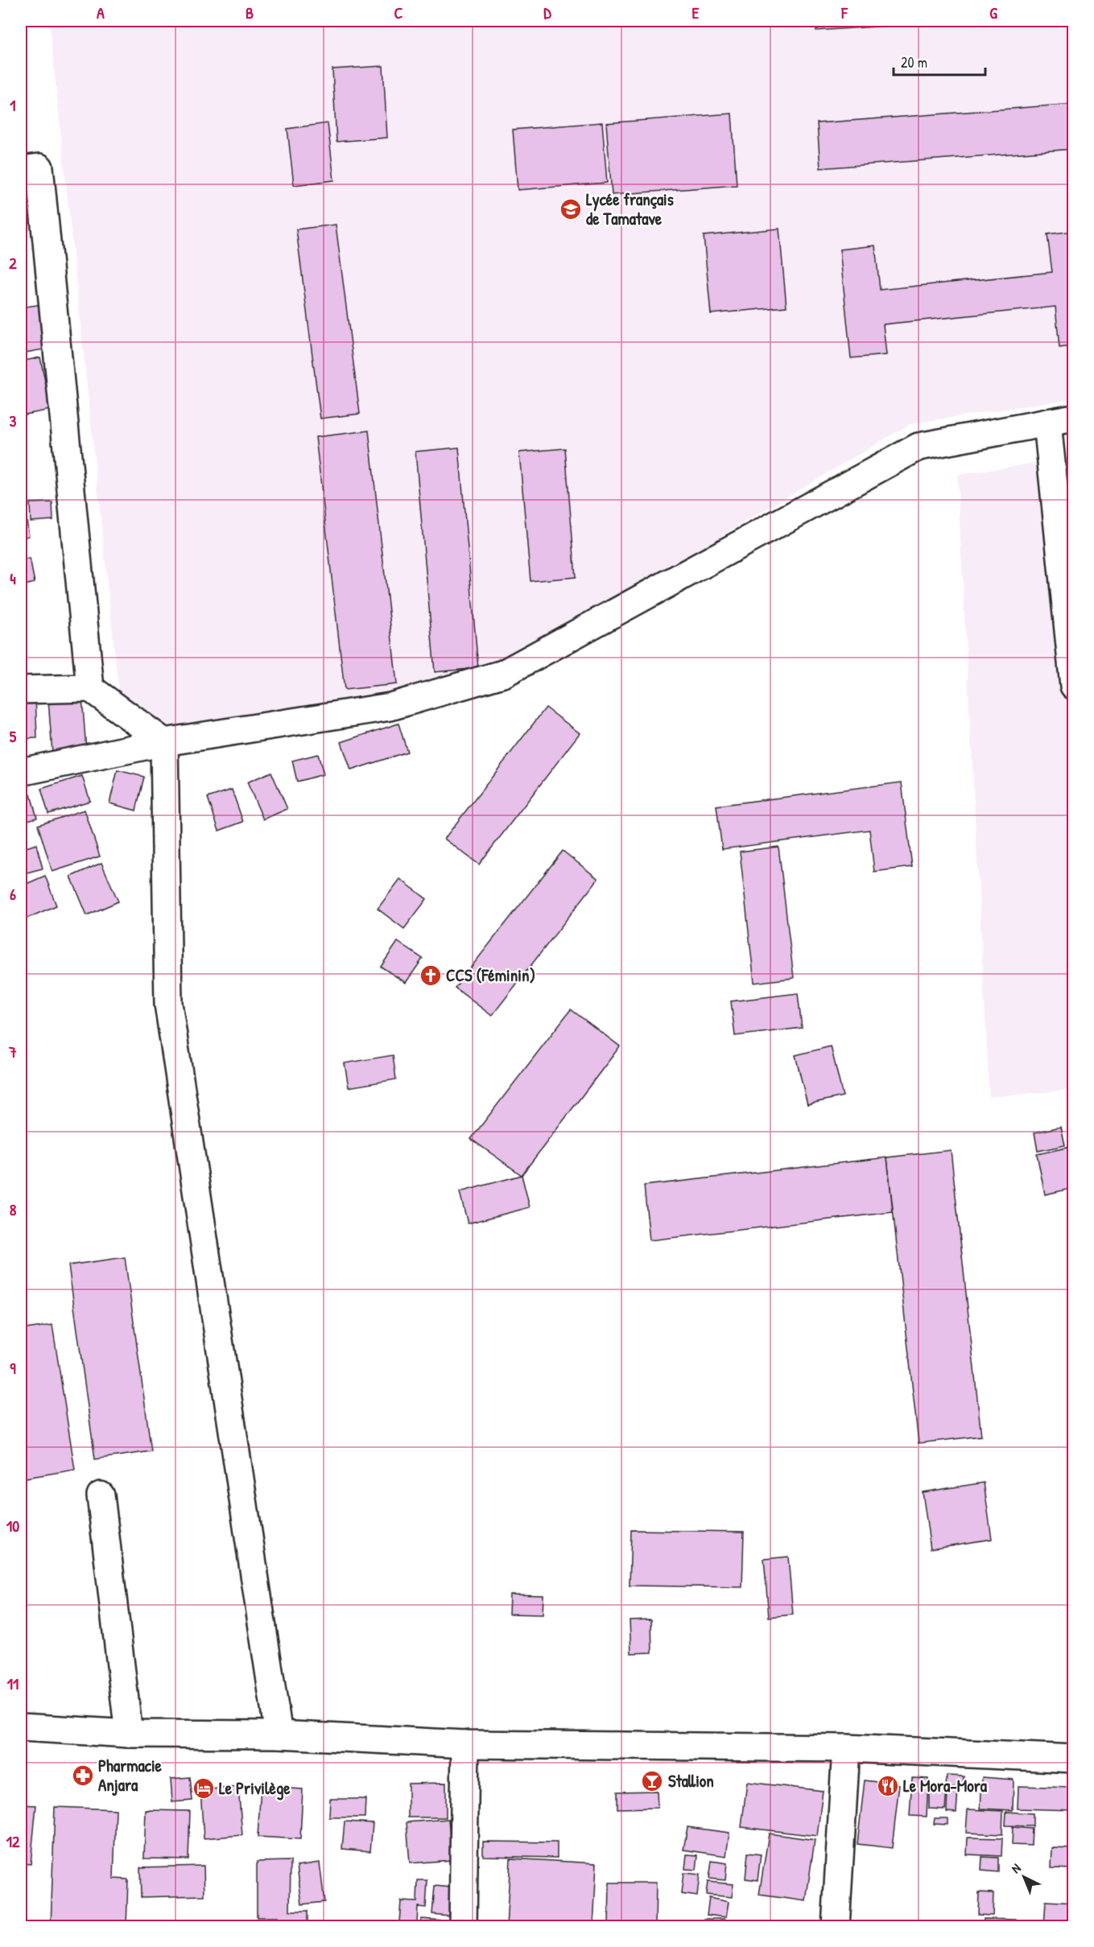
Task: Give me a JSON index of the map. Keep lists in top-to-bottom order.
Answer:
{
  "places": {
    "school or university": ["Lycée français de Tamatave"],
    "church": ["CCS (Féminin)"],
    "pharmacy": ["Pharmacie Anjara"],
    "bar": ["Stallion"],
    "restaurant": ["Le Mora-Mora"],
    "hotel": ["Le Privilège"]
  },
  "scale_bar": "20 m",
  "north": "top left",
  "grid": {
    "columns": [
      "A",
      "B",
      "C",
      "D",
      "E",
      "F",
      "G"
    ],
    "rows": [
      "1",
      "2",
      "3",
      "4",
      "5",
      "6",
      "7",
      "8",
      "9",
      "10",
      "11",
      "12"
    ]
  }
}
